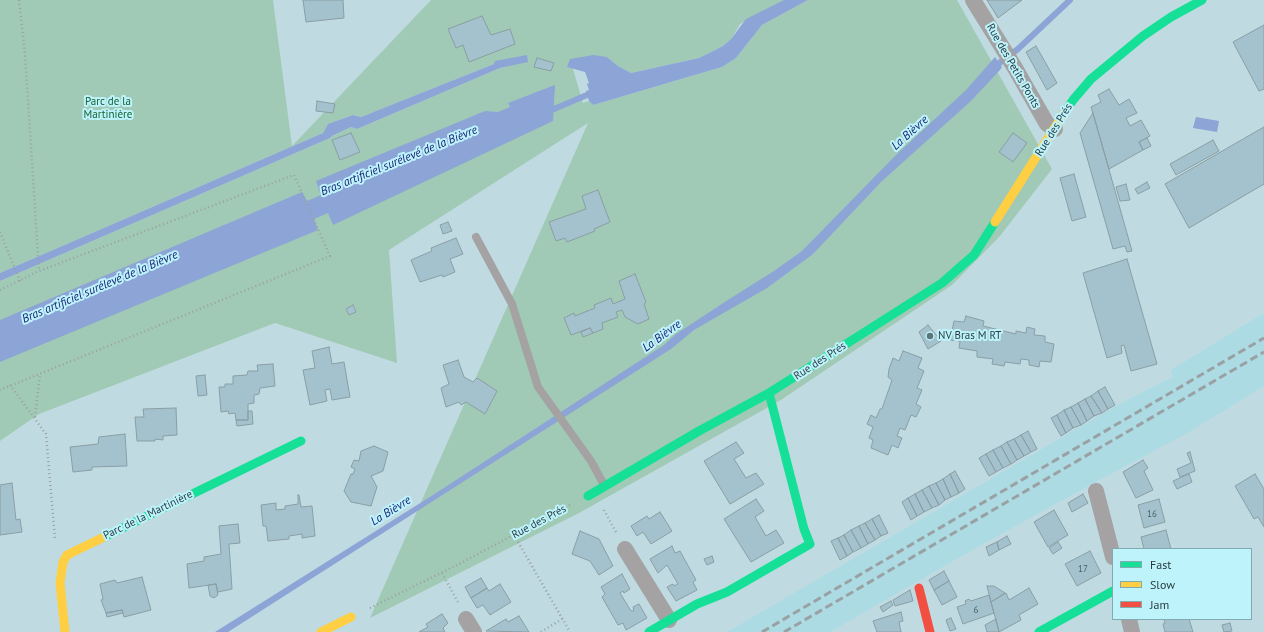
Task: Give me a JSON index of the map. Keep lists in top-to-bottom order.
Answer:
{
  "streets": {
    "street": ["Rue des Petits Ponts", "Rue des Prés", "Parc de la Martinière"]
  },
  "crossings": [
    ["Rue des Petits Ponts", "Rue des Prés"]
  ],
  "water": ["La Bièvre", "Bras artificiel surélevé de la Bièvre"],
  "parks": ["Parc de la Martinière"],
  "places": ["NV Bras M RT"],
  "house_numbers": ["16", "17", "6"],
  "legend": ["Fast", "Slow", "Jam"]
}
